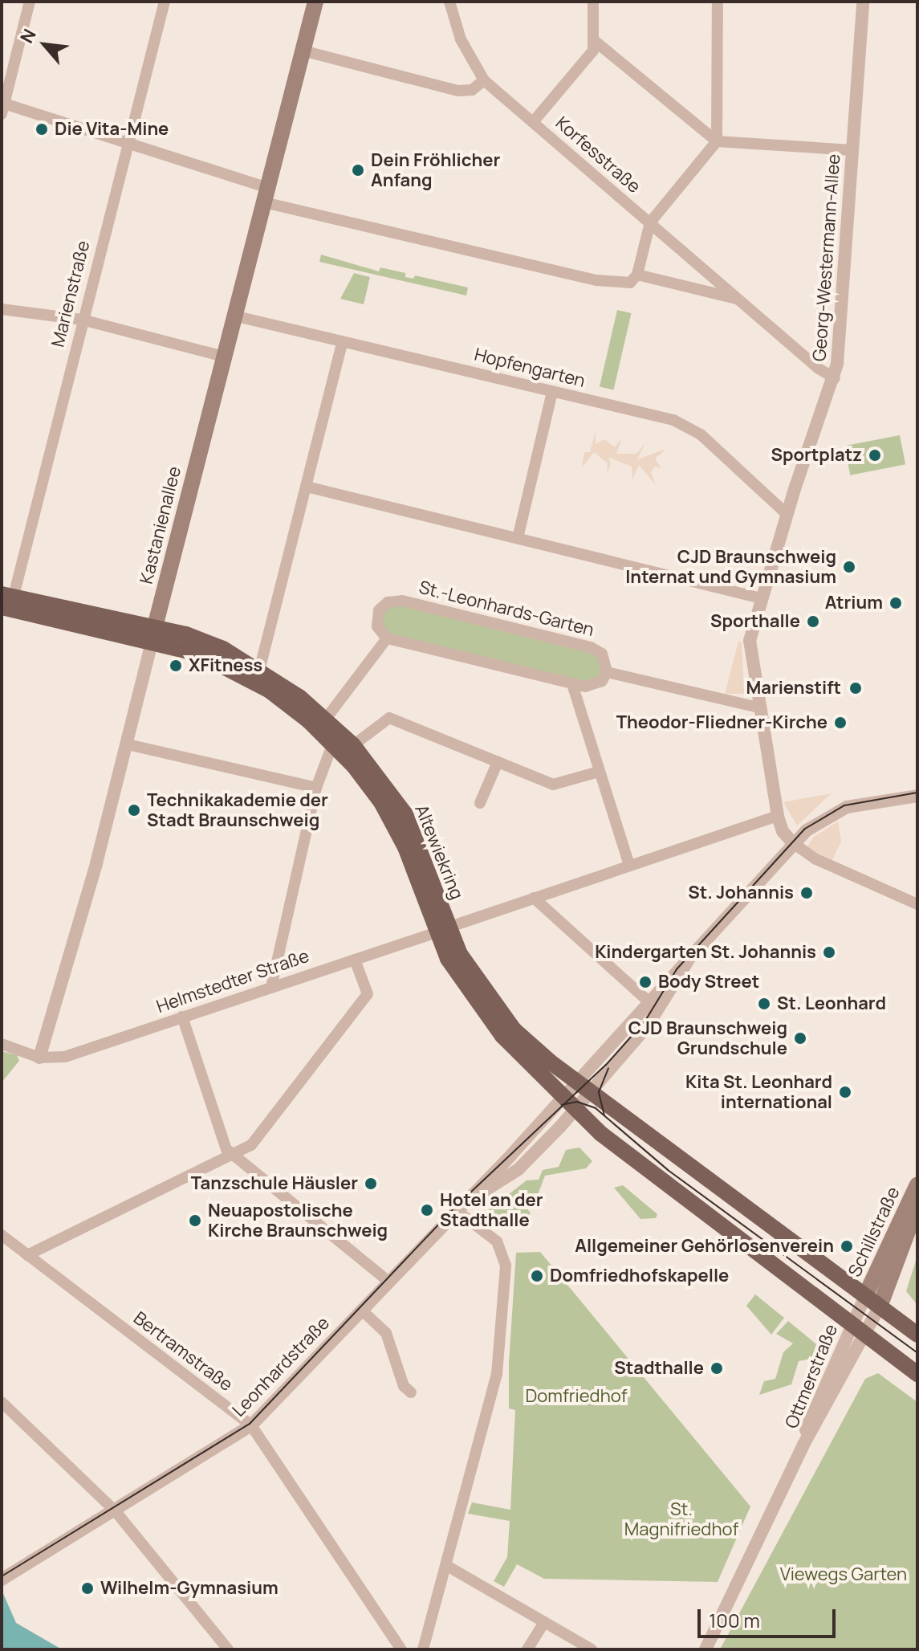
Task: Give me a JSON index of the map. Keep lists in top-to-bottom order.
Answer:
{
  "streets": {
    "main road": ["Kastanienallee", "Altewiekring", "Schillstraße"],
    "street": [
      "Korfesstraße",
      "Georg-Westermann-Allee",
      "Marienstraße",
      "Hopfengarten",
      "St.-Leonhards-Garten",
      "Helmstedter Straße",
      "Bertramstraße",
      "Leonhardstraße",
      "Ottmerstraße"
    ]
  },
  "crossings": [
    ["Korfesstraße", "Georg-Westermann-Allee"],
    ["Georg-Westermann-Allee", "Hopfengarten"],
    ["Georg-Westermann-Allee", "Helmstedter Straße"],
    ["Georg-Westermann-Allee", "Leonhardstraße"],
    ["Marienstraße", "Altewiekring"],
    ["Hopfengarten", "Kastanienallee"],
    ["Kastanienallee", "Altewiekring"],
    ["Kastanienallee", "Helmstedter Straße"],
    ["Altewiekring", "Helmstedter Straße"],
    ["Altewiekring", "Leonhardstraße"],
    ["Bertramstraße", "Leonhardstraße"]
  ],
  "parks": ["Domfriedhof", "St. Magnifriedhof", "Viewegs Garten"],
  "places": [
    "Die Vita-Mine",
    "Dein Fröhlicher Anfang",
    "Sportplatz",
    "CJD Braunschweig Internat und Gymnasium",
    "Atrium",
    "Sporthalle",
    "XFitness",
    "Marienstift",
    "Theodor-Fliedner-Kirche",
    "Technikakademie der Stadt Braunschweig",
    "St. Johannis",
    "Kindergarten St. Johannis",
    "Body Street",
    "St. Leonhard",
    "CJD Braunschweig Grundschule",
    "Kita St. Leonhard international",
    "Tanzschule Häusler",
    "Hotel an der Stadthalle",
    "Neuapostolische Kirche Braunschweig",
    "Allgemeiner Gehörlosenverein",
    "Domfriedhofskapelle",
    "Stadthalle",
    "Wilhelm-Gymnasium"
  ],
  "scale_bar": "100 m",
  "north": "top left"
}
